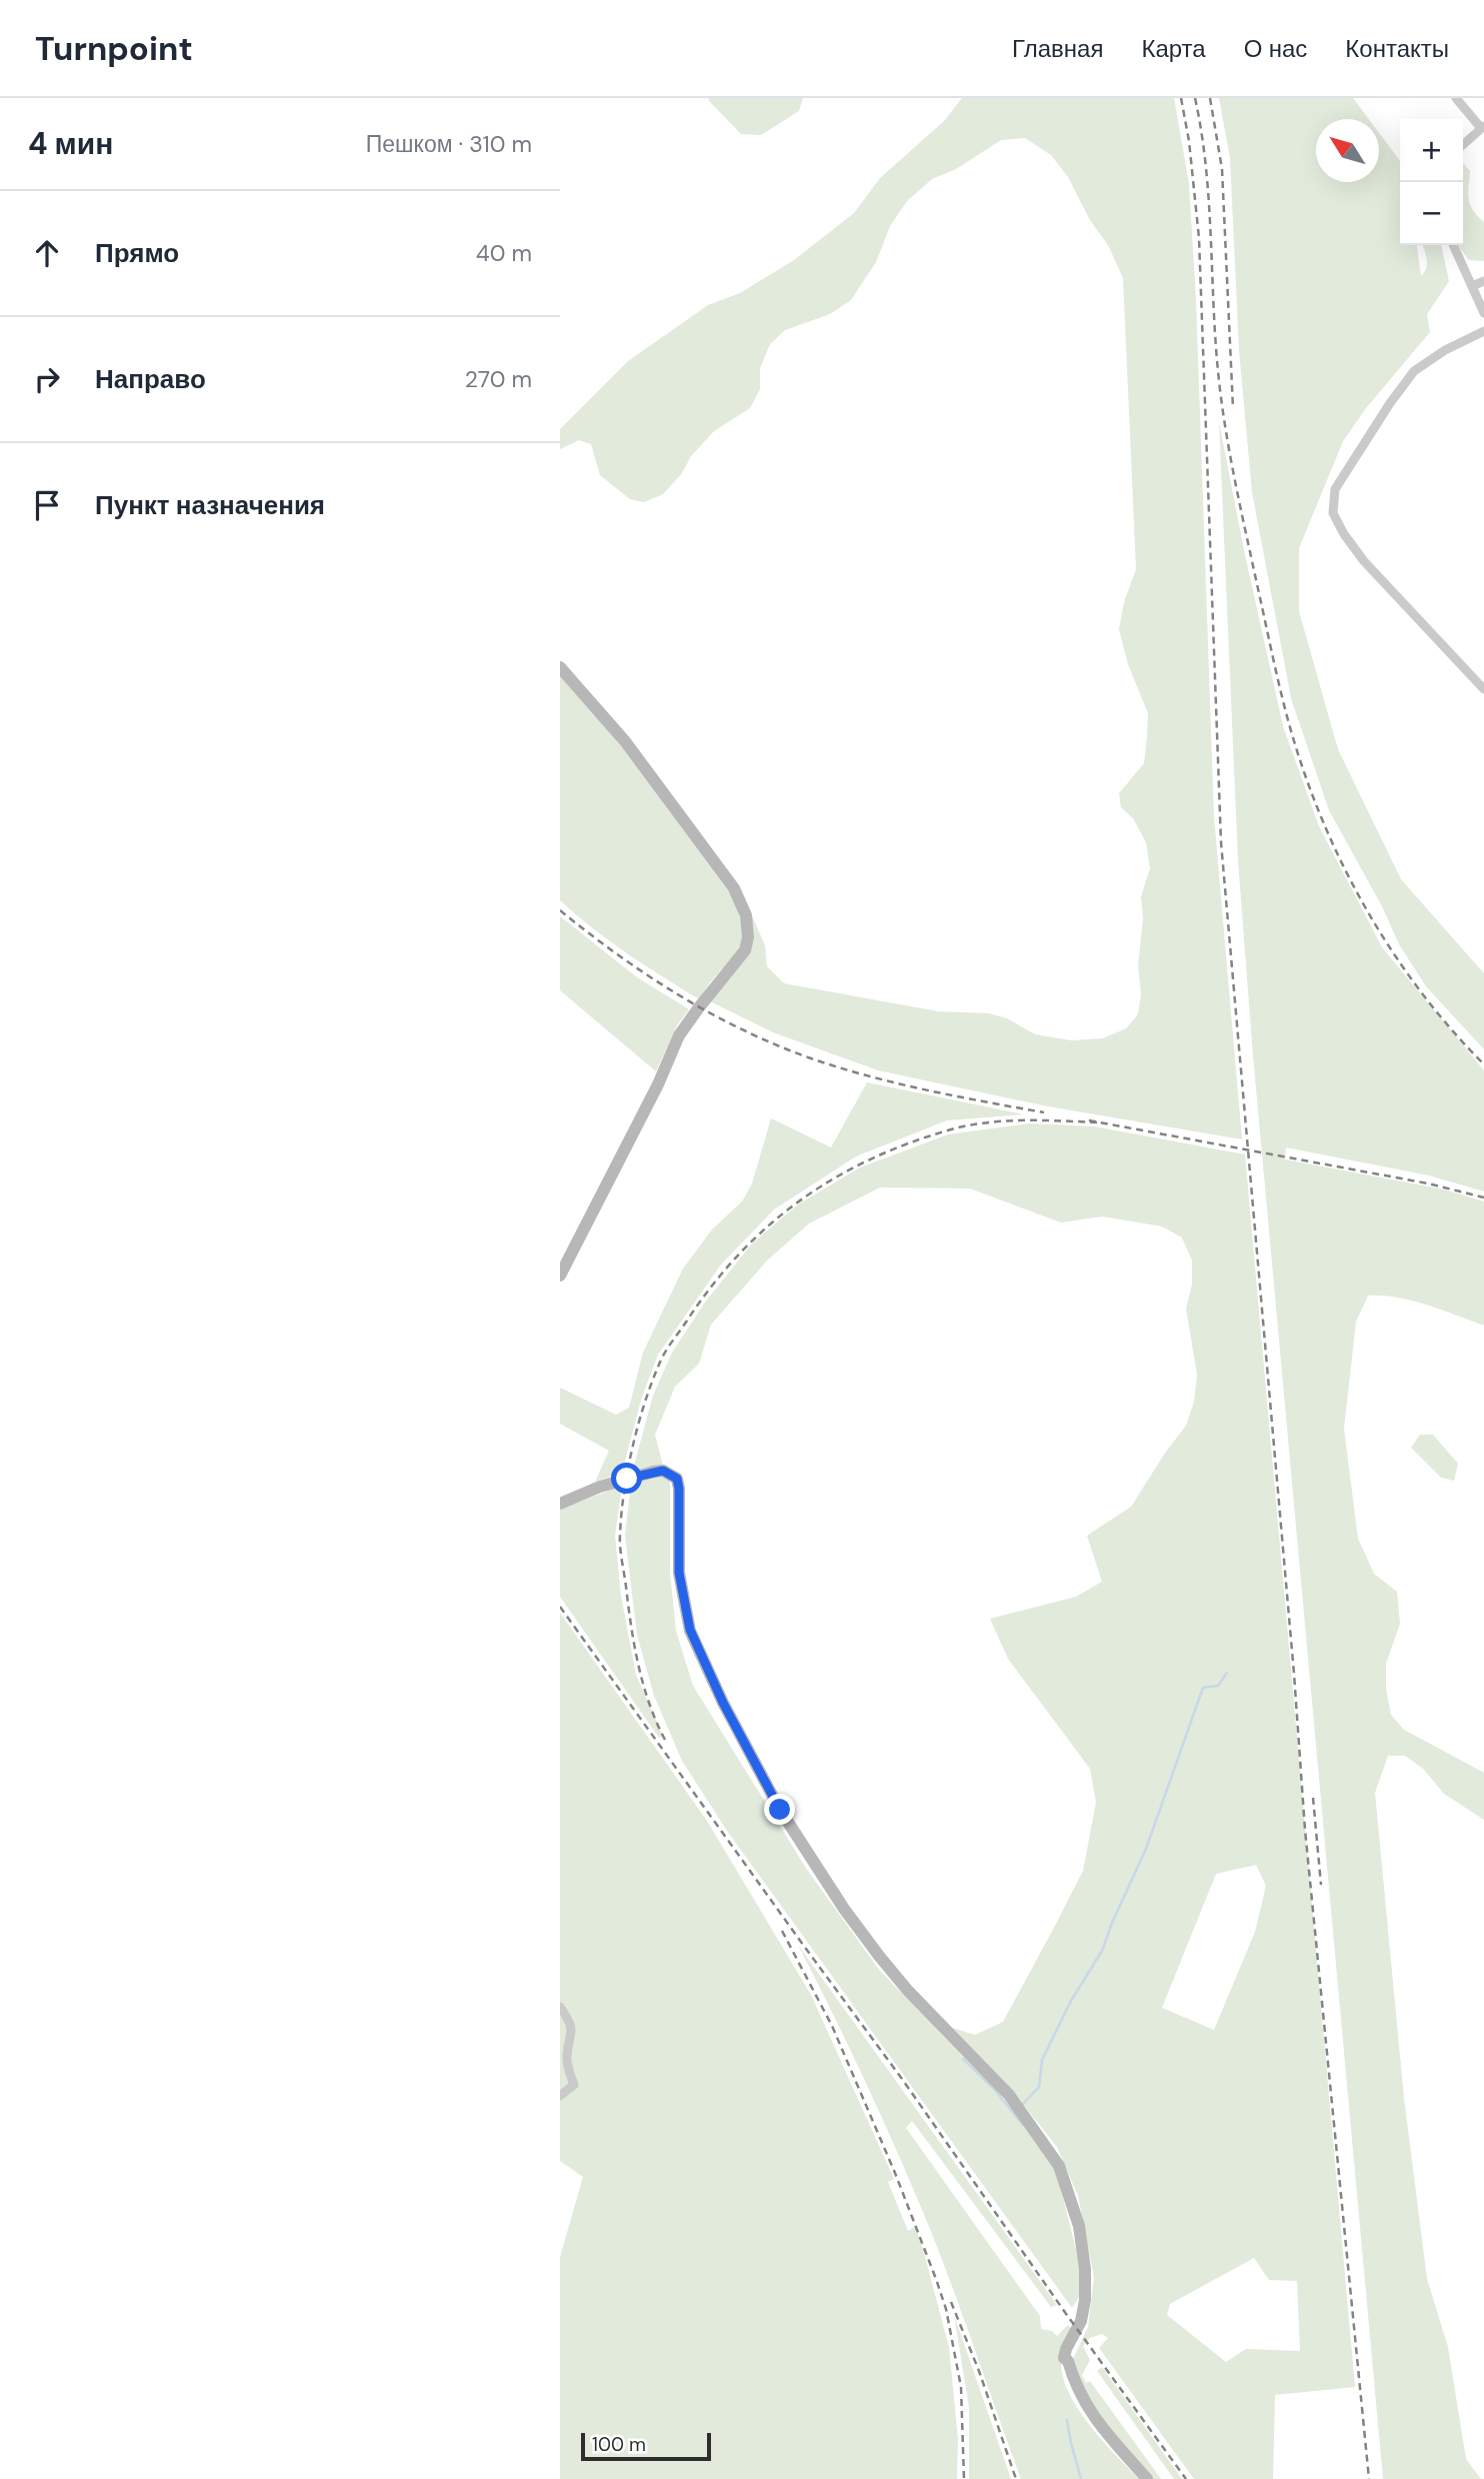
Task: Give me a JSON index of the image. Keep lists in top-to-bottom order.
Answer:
{
  "scale_bar": "100 m",
  "north": "top left",
  "page": {
    "header": "Turnpoint",
    "nav": [
      "Главная",
      "Карта",
      "О нас",
      "Контакты"
    ],
    "heading": ["4 мин", "Пешком · 310 m"],
    "map_buttons": ["+", "−"],
    "list": [
      ["Прямо", "40 m"],
      ["Направо", "270 m"],
      "Пункт назначения"
    ],
    "scale": "100 m"
  }
}
